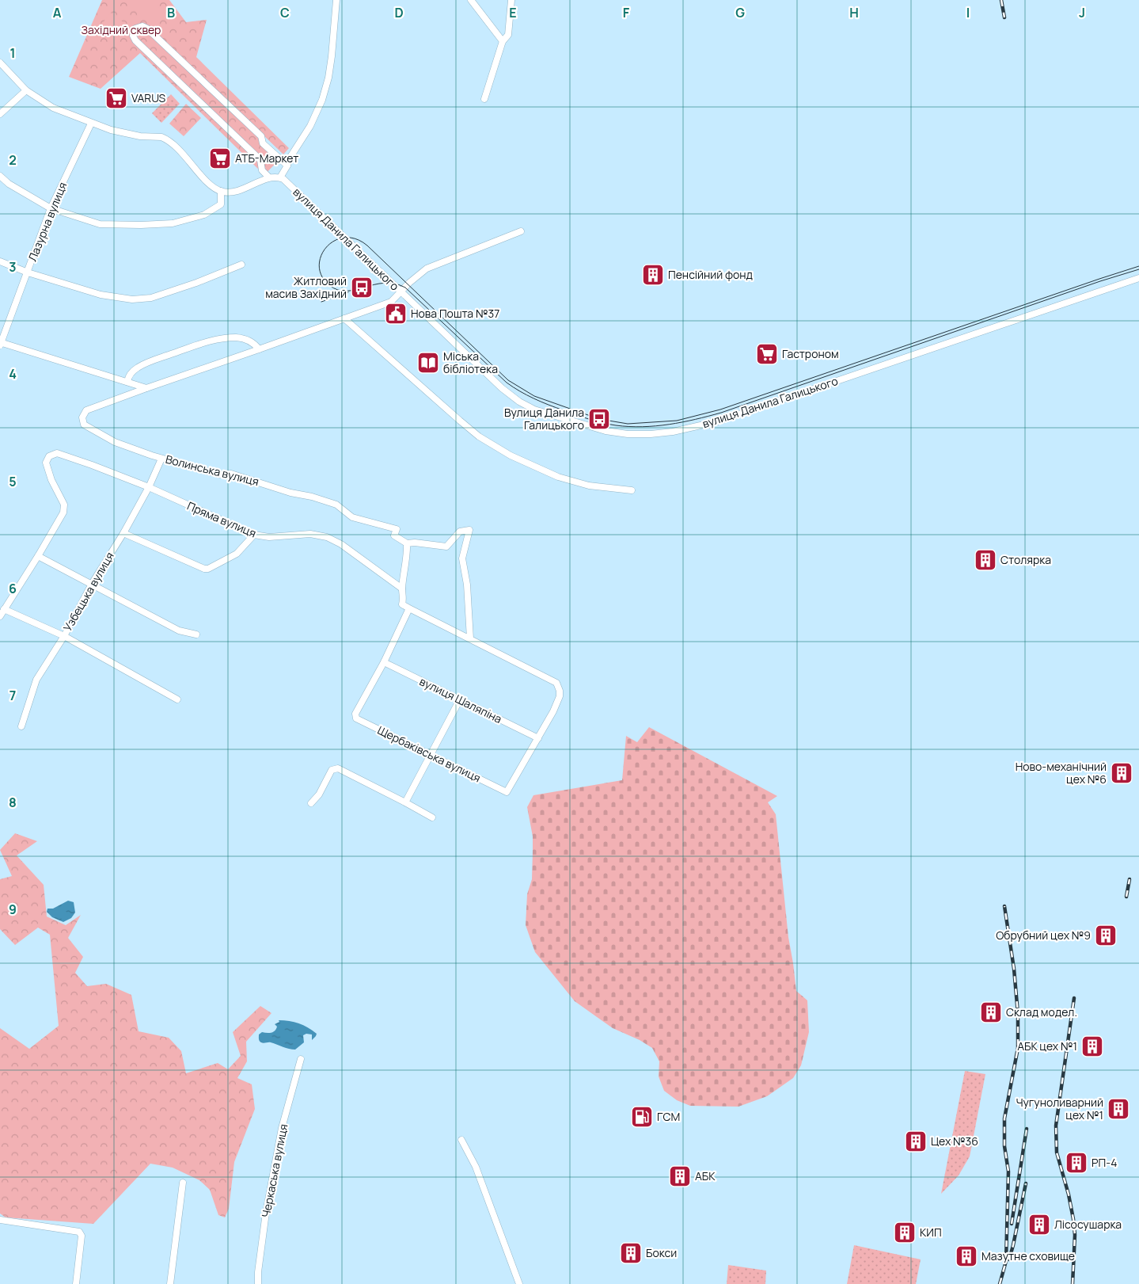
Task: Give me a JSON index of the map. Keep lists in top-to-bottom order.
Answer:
{
  "streets": {
    "street": [
      "Лазурна вулиця",
      "вулиця Данила Галицького",
      "Волинська вулиця",
      "Пряма вулиця",
      "Узбецька вулиця",
      "вулиця Шаляпіна",
      "Щербаківська вулиця",
      "Черкаська вулиця"
    ]
  },
  "crossings": [
    ["вулиця Данила Галицького", "Волинська вулиця"],
    ["Волинська вулиця", "Узбецька вулиця"],
    ["Пряма вулиця", "Узбецька вулиця"],
    ["вулиця Шаляпіна", "Щербаківська вулиця"]
  ],
  "parks": ["Західний сквер"],
  "places": {
    "supermarket": ["VARUS", "АТБ-Маркет", "Гастроном"],
    "building": [
      "Пенсійний фонд",
      "Столярка",
      "Ново-механічний цех №6",
      "Обрубний цех №9",
      "Склад модел.",
      "АБК цех №1",
      "Чугуноливарний цех №1",
      "Цех №36",
      "РП-4",
      "АБК",
      "Лісосушарка",
      "КИП",
      "Бокси",
      "Мазутне сховище"
    ],
    "bus stop": ["Житловий масив Західний", "Вулиця Данила Галицького"],
    "public building": ["Нова Пошта №37"],
    "library": ["Міська бібліотека"],
    "fuel station": ["ГСМ"]
  },
  "grid": {
    "columns": [
      "A",
      "B",
      "C",
      "D",
      "E",
      "F",
      "G",
      "H",
      "I",
      "J"
    ],
    "rows": [
      "1",
      "2",
      "3",
      "4",
      "5",
      "6",
      "7",
      "8",
      "9"
    ]
  }
}
